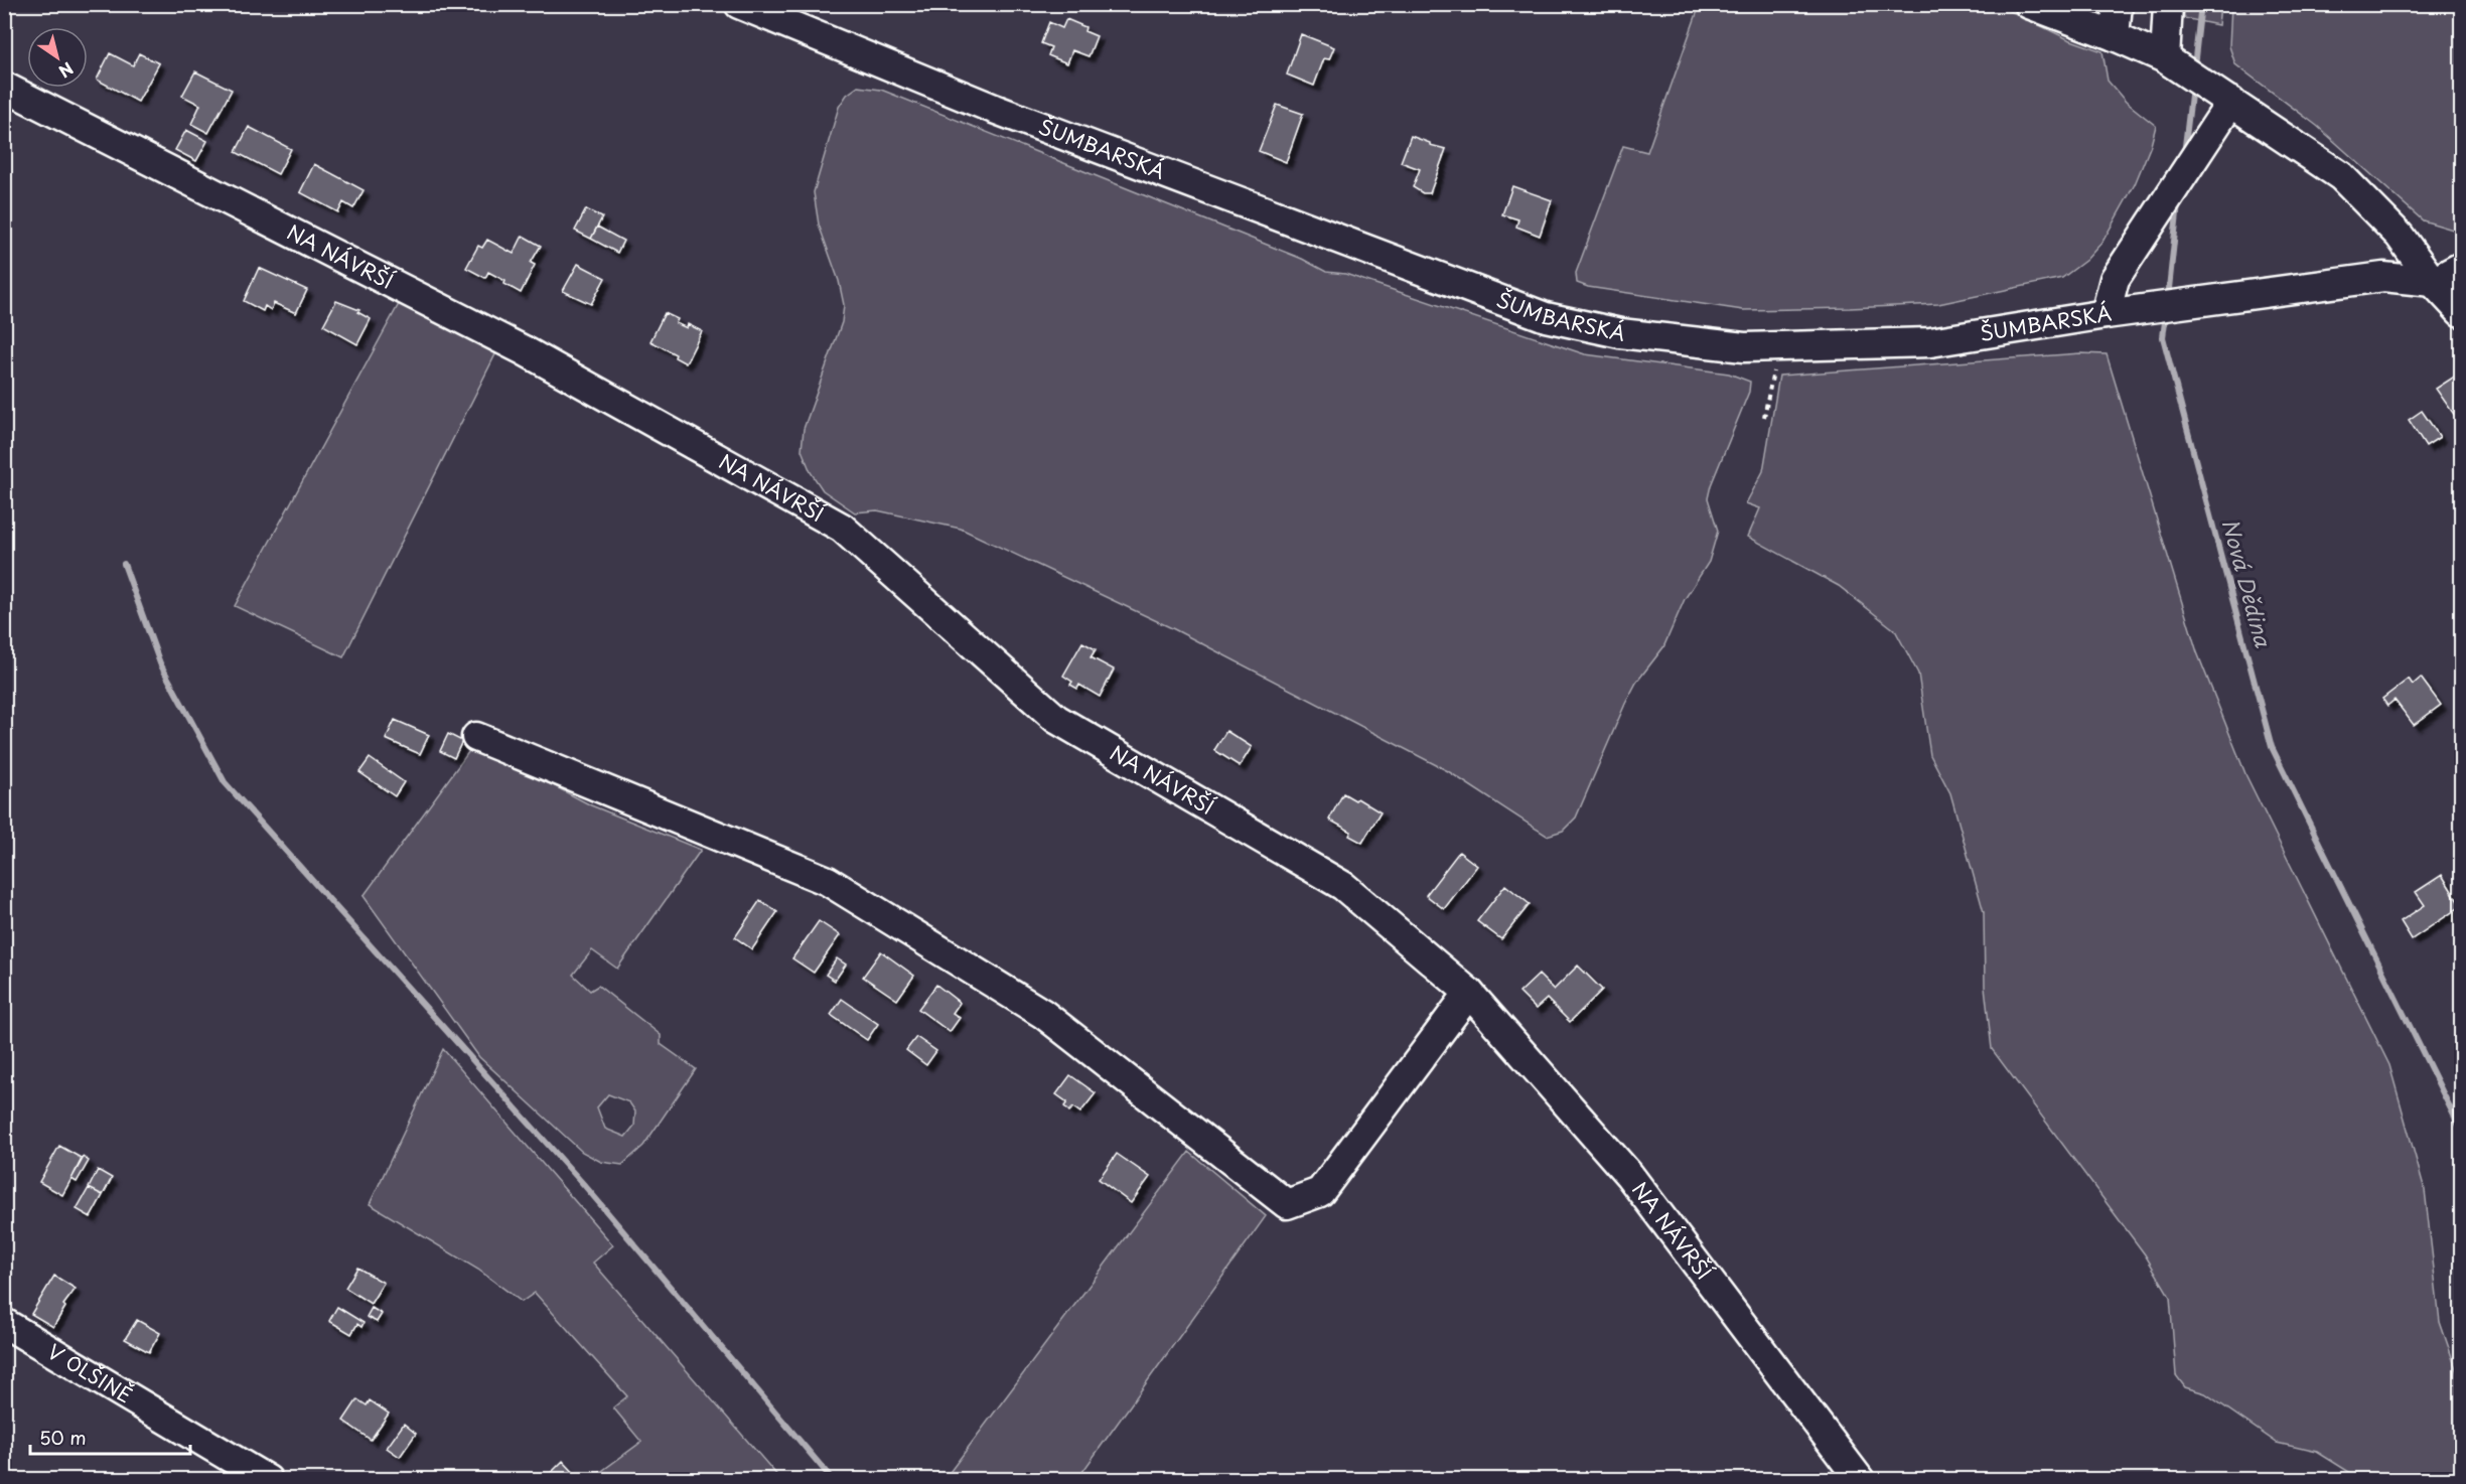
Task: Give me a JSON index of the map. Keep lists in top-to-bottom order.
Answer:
{
  "streets": {
    "street": ["ŠUMBARSKÁ", "NA NÁVRŠÍ", "V OLŠINĚ"]
  },
  "water": ["Nová Dědina"],
  "scale_bar": "50 m",
  "north": "bottom right"
}
